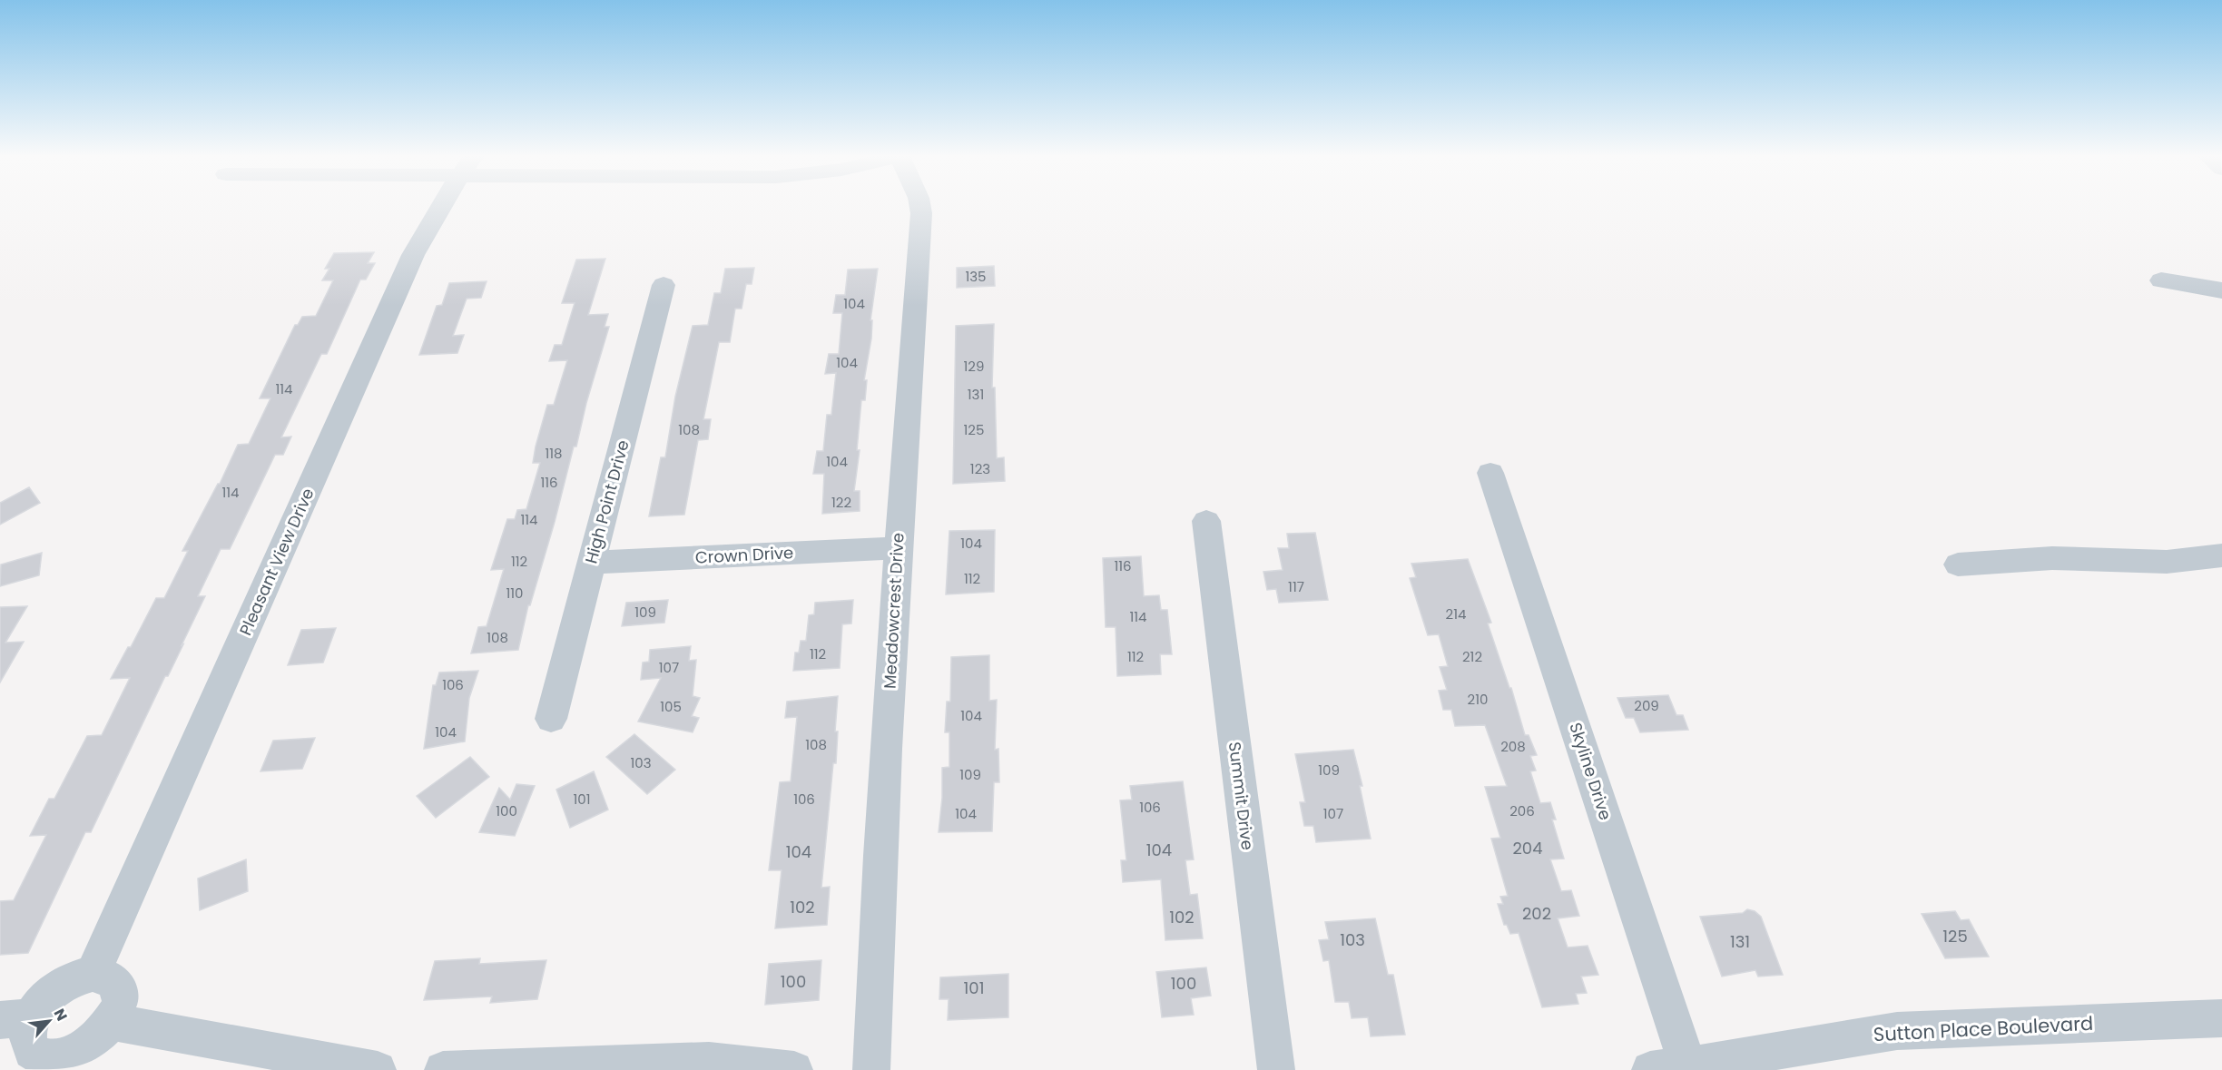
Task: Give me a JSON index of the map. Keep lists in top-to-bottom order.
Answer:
{
  "streets": {
    "street": [
      "High Point Drive",
      "Crown Drive",
      "Pleasant View Drive",
      "Meadowcrest Drive",
      "Skyline Drive",
      "Summit Drive",
      "Sutton Place Boulevard"
    ]
  },
  "crossings": [
    ["High Point Drive", "Crown Drive"],
    ["Crown Drive", "Meadowcrest Drive"],
    ["Skyline Drive", "Sutton Place Boulevard"]
  ],
  "house_numbers": [
    "135",
    "104",
    "104",
    "129",
    "114",
    "131",
    "108",
    "125",
    "118",
    "104",
    "123",
    "116",
    "114",
    "122",
    "114",
    "104",
    "112",
    "116",
    "112",
    "117",
    "110",
    "109",
    "214",
    "114",
    "108",
    "112",
    "112",
    "212",
    "107",
    "106",
    "210",
    "209",
    "105",
    "104",
    "104",
    "108",
    "208",
    "103",
    "109",
    "109",
    "101",
    "106",
    "106",
    "100",
    "206",
    "104",
    "107",
    "204",
    "104",
    "104",
    "102",
    "202",
    "102",
    "125",
    "103",
    "131",
    "100",
    "100",
    "101"
  ],
  "north": "top right"
}
